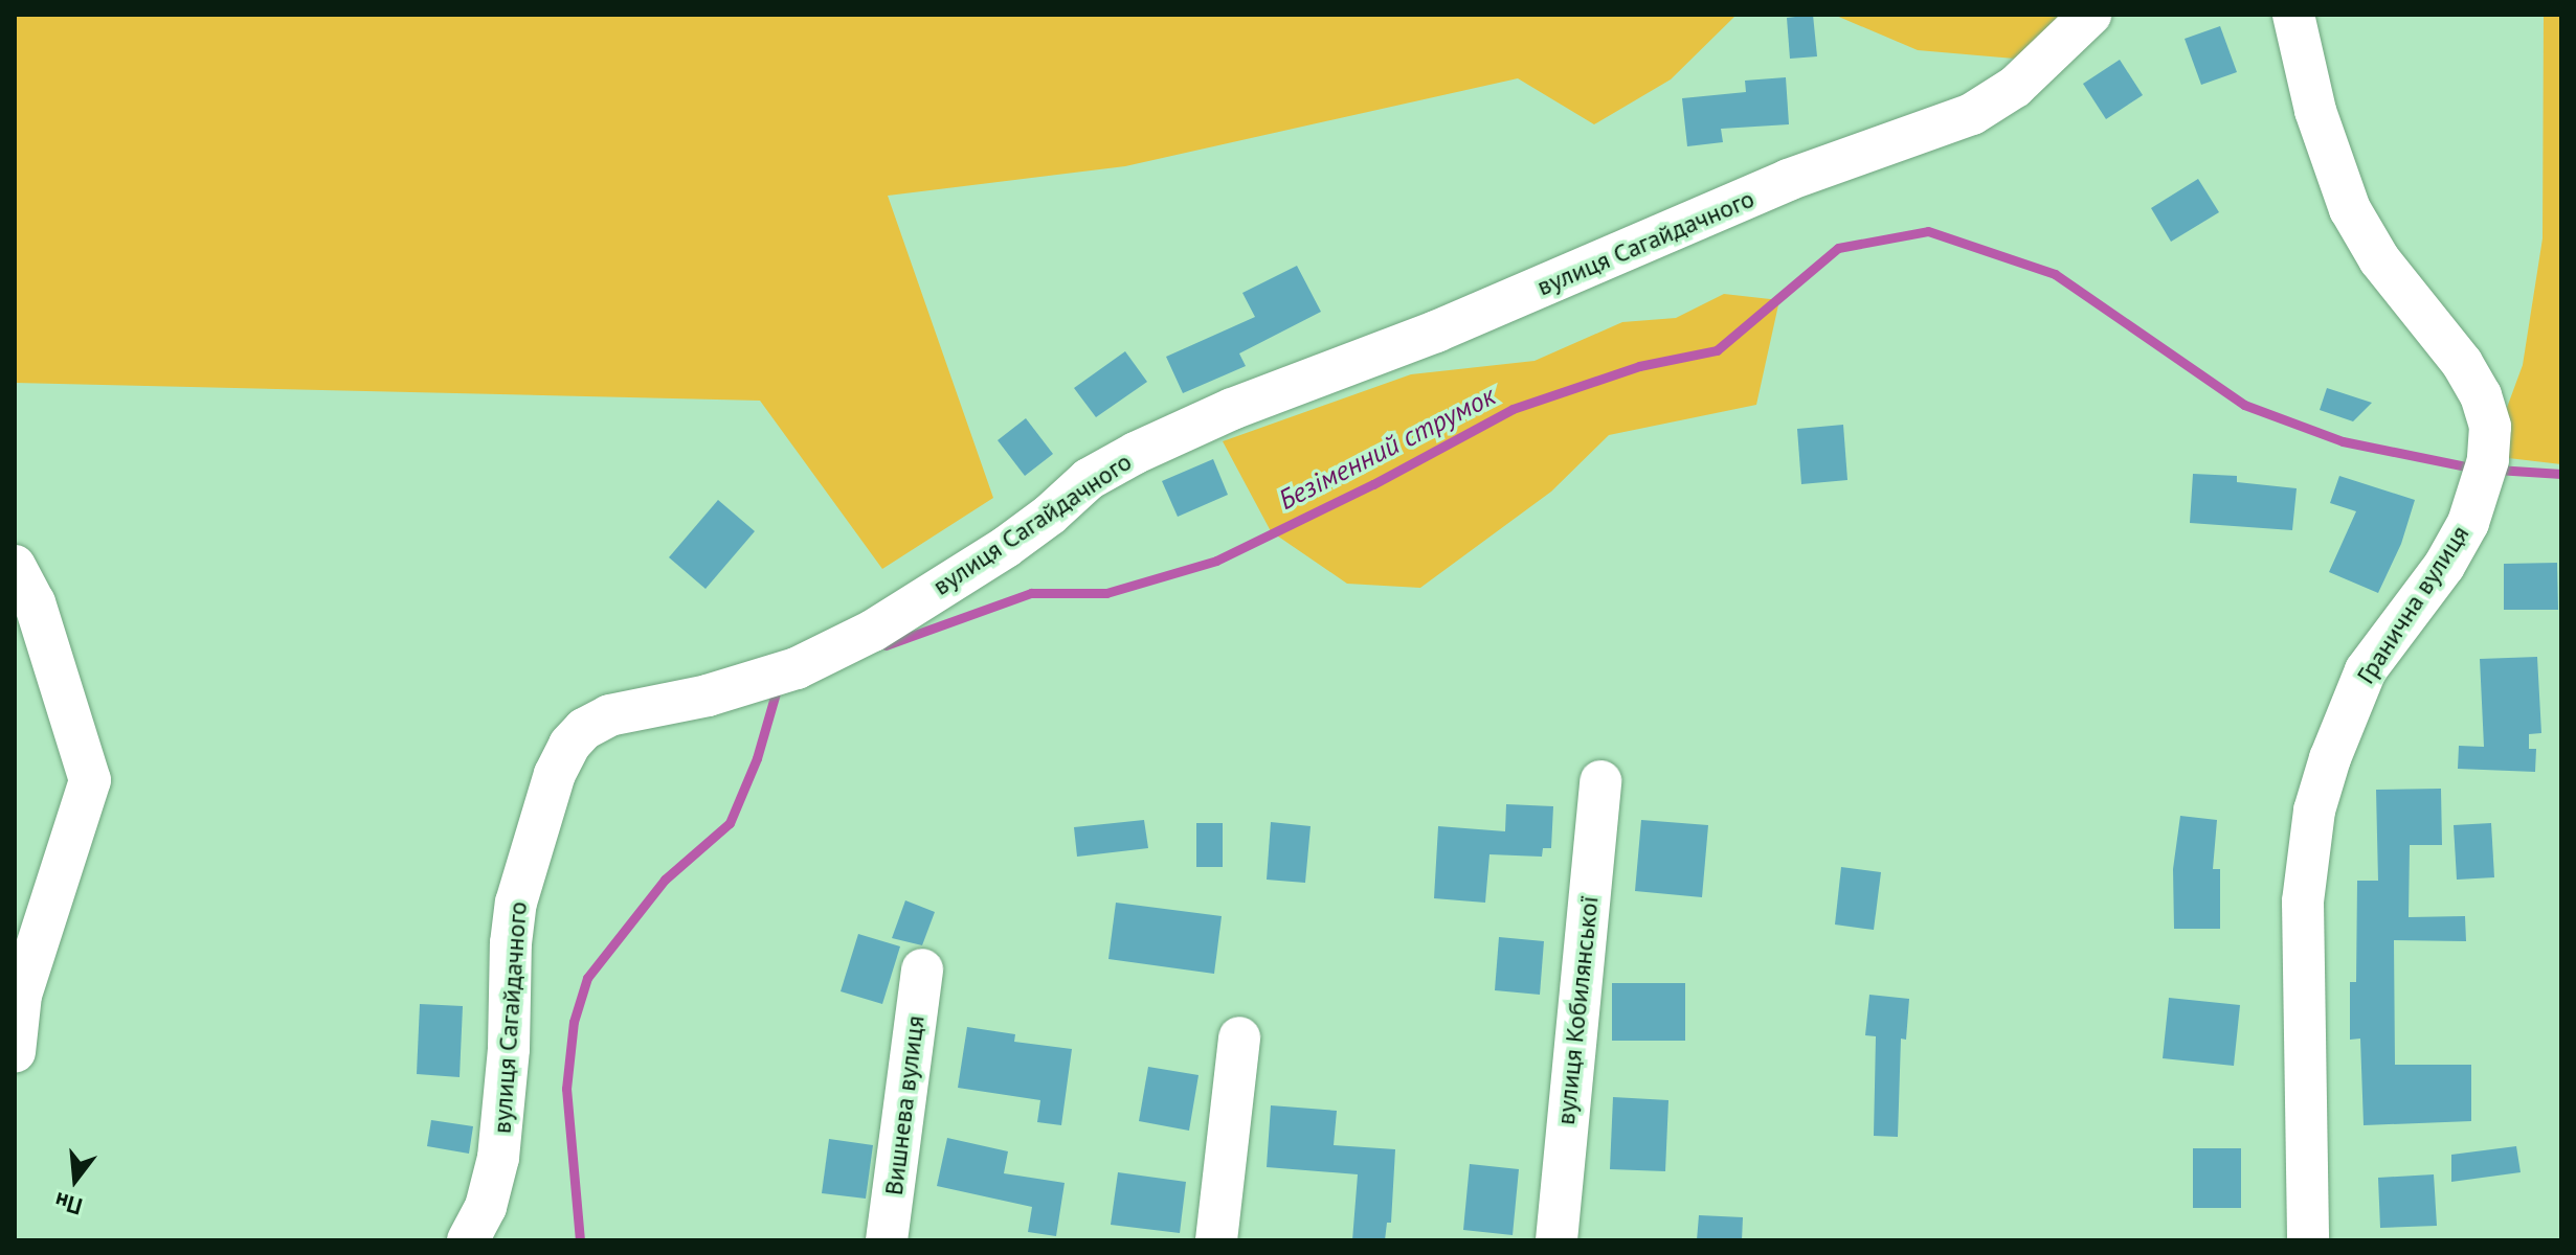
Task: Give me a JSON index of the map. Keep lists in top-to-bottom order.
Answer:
{
  "streets": {
    "street": [
      "вулиця Сагайдачного",
      "Гранична вулиця",
      "вулиця Кобилянської",
      "Вишнева вулиця"
    ]
  },
  "water": ["Безіменний струмок"],
  "north": "bottom"
}
